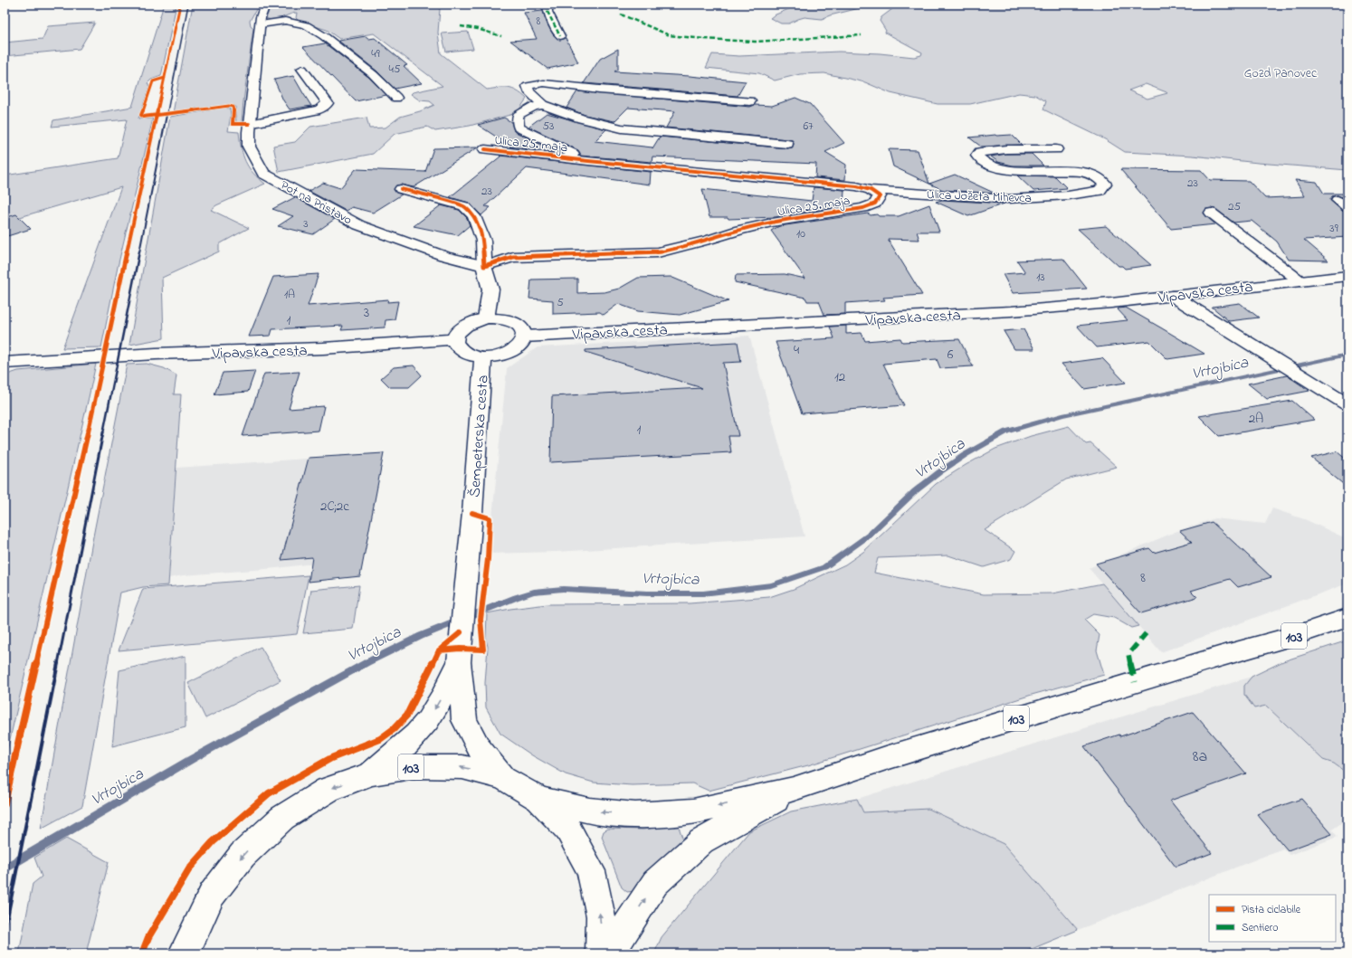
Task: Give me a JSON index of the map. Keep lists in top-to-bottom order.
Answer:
{
  "streets": {
    "main road": [
      "Pot na Pristavo",
      "Vipavska cesta",
      "Šempeterska cesta",
      "103"
    ],
    "street": ["Ulica 25. maja", "Ulica Jožeta Mihevca"]
  },
  "crossings": [
    ["Ulica 25. maja", "Ulica Jožeta Mihevca"],
    ["Ulica 25. maja", "Pot na Pristavo"]
  ],
  "water": ["Vrtojbica"],
  "parks": ["Gozd Panovec"],
  "house_numbers": [
    "8",
    "49",
    "45",
    "53",
    "67",
    "23",
    "23",
    "25",
    "3",
    "39",
    "10",
    "13",
    "1A",
    "5",
    "3",
    "1",
    "4",
    "6",
    "12",
    "2A",
    "1",
    "2C;2c",
    "8",
    "8a"
  ],
  "legend": ["Pista ciclabile", "Sentiero"]
}
